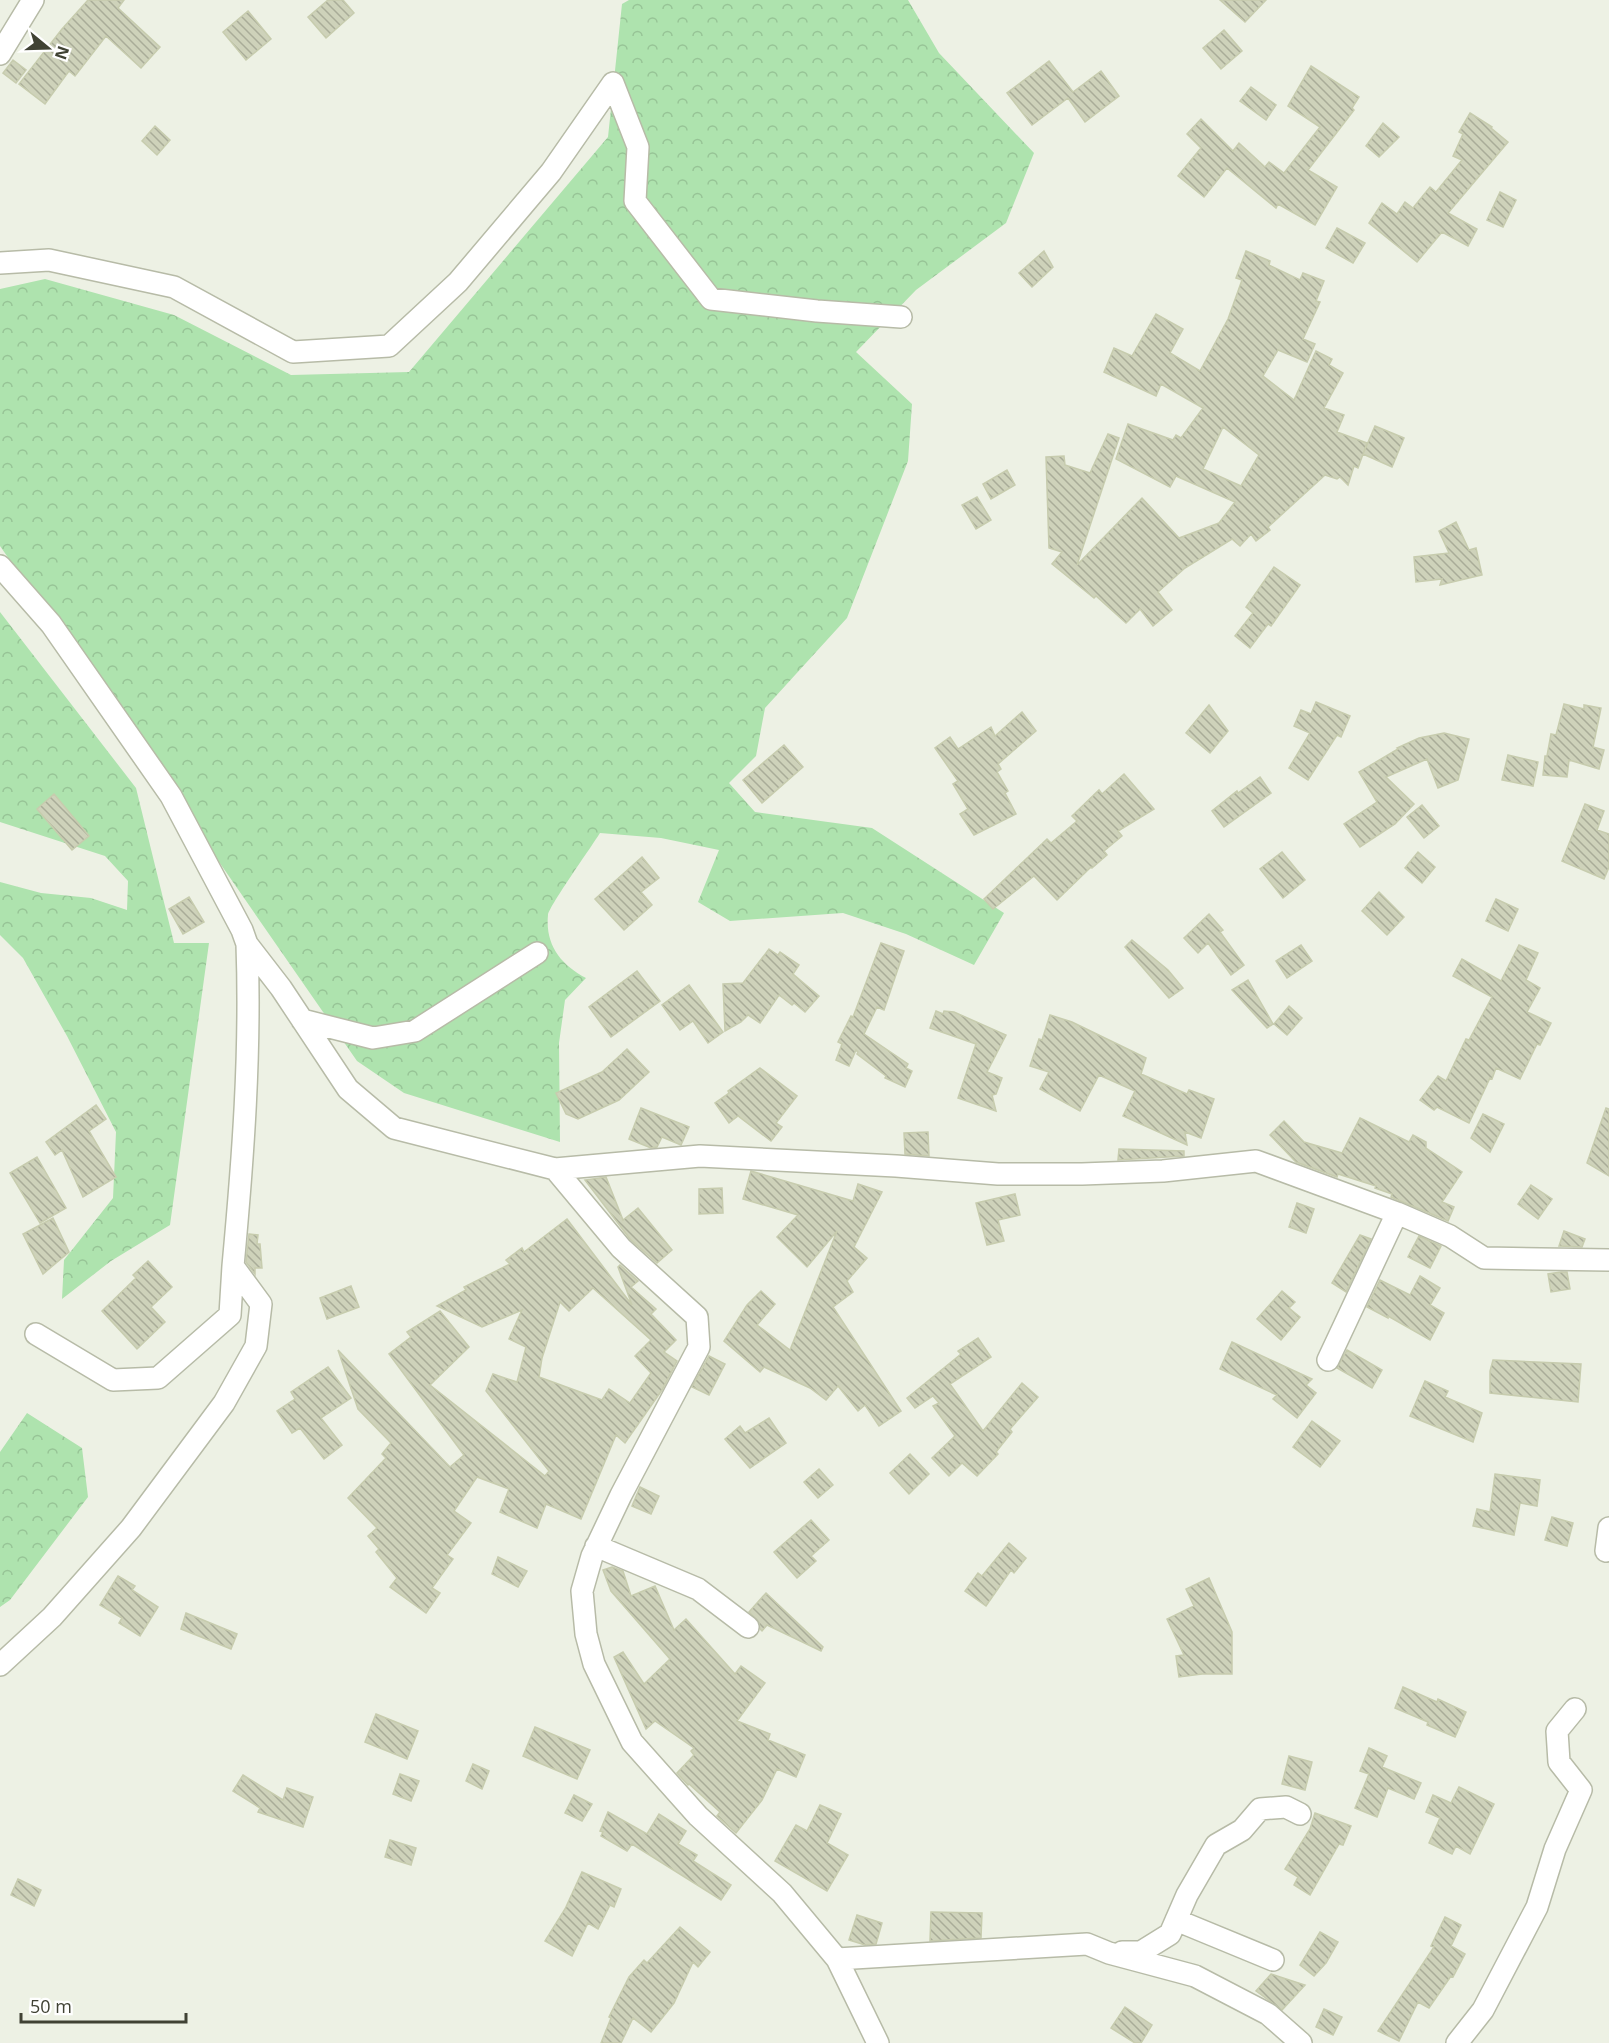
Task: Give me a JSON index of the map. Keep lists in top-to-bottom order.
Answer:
{
  "scale_bar": "50 m",
  "north": "right"
}
